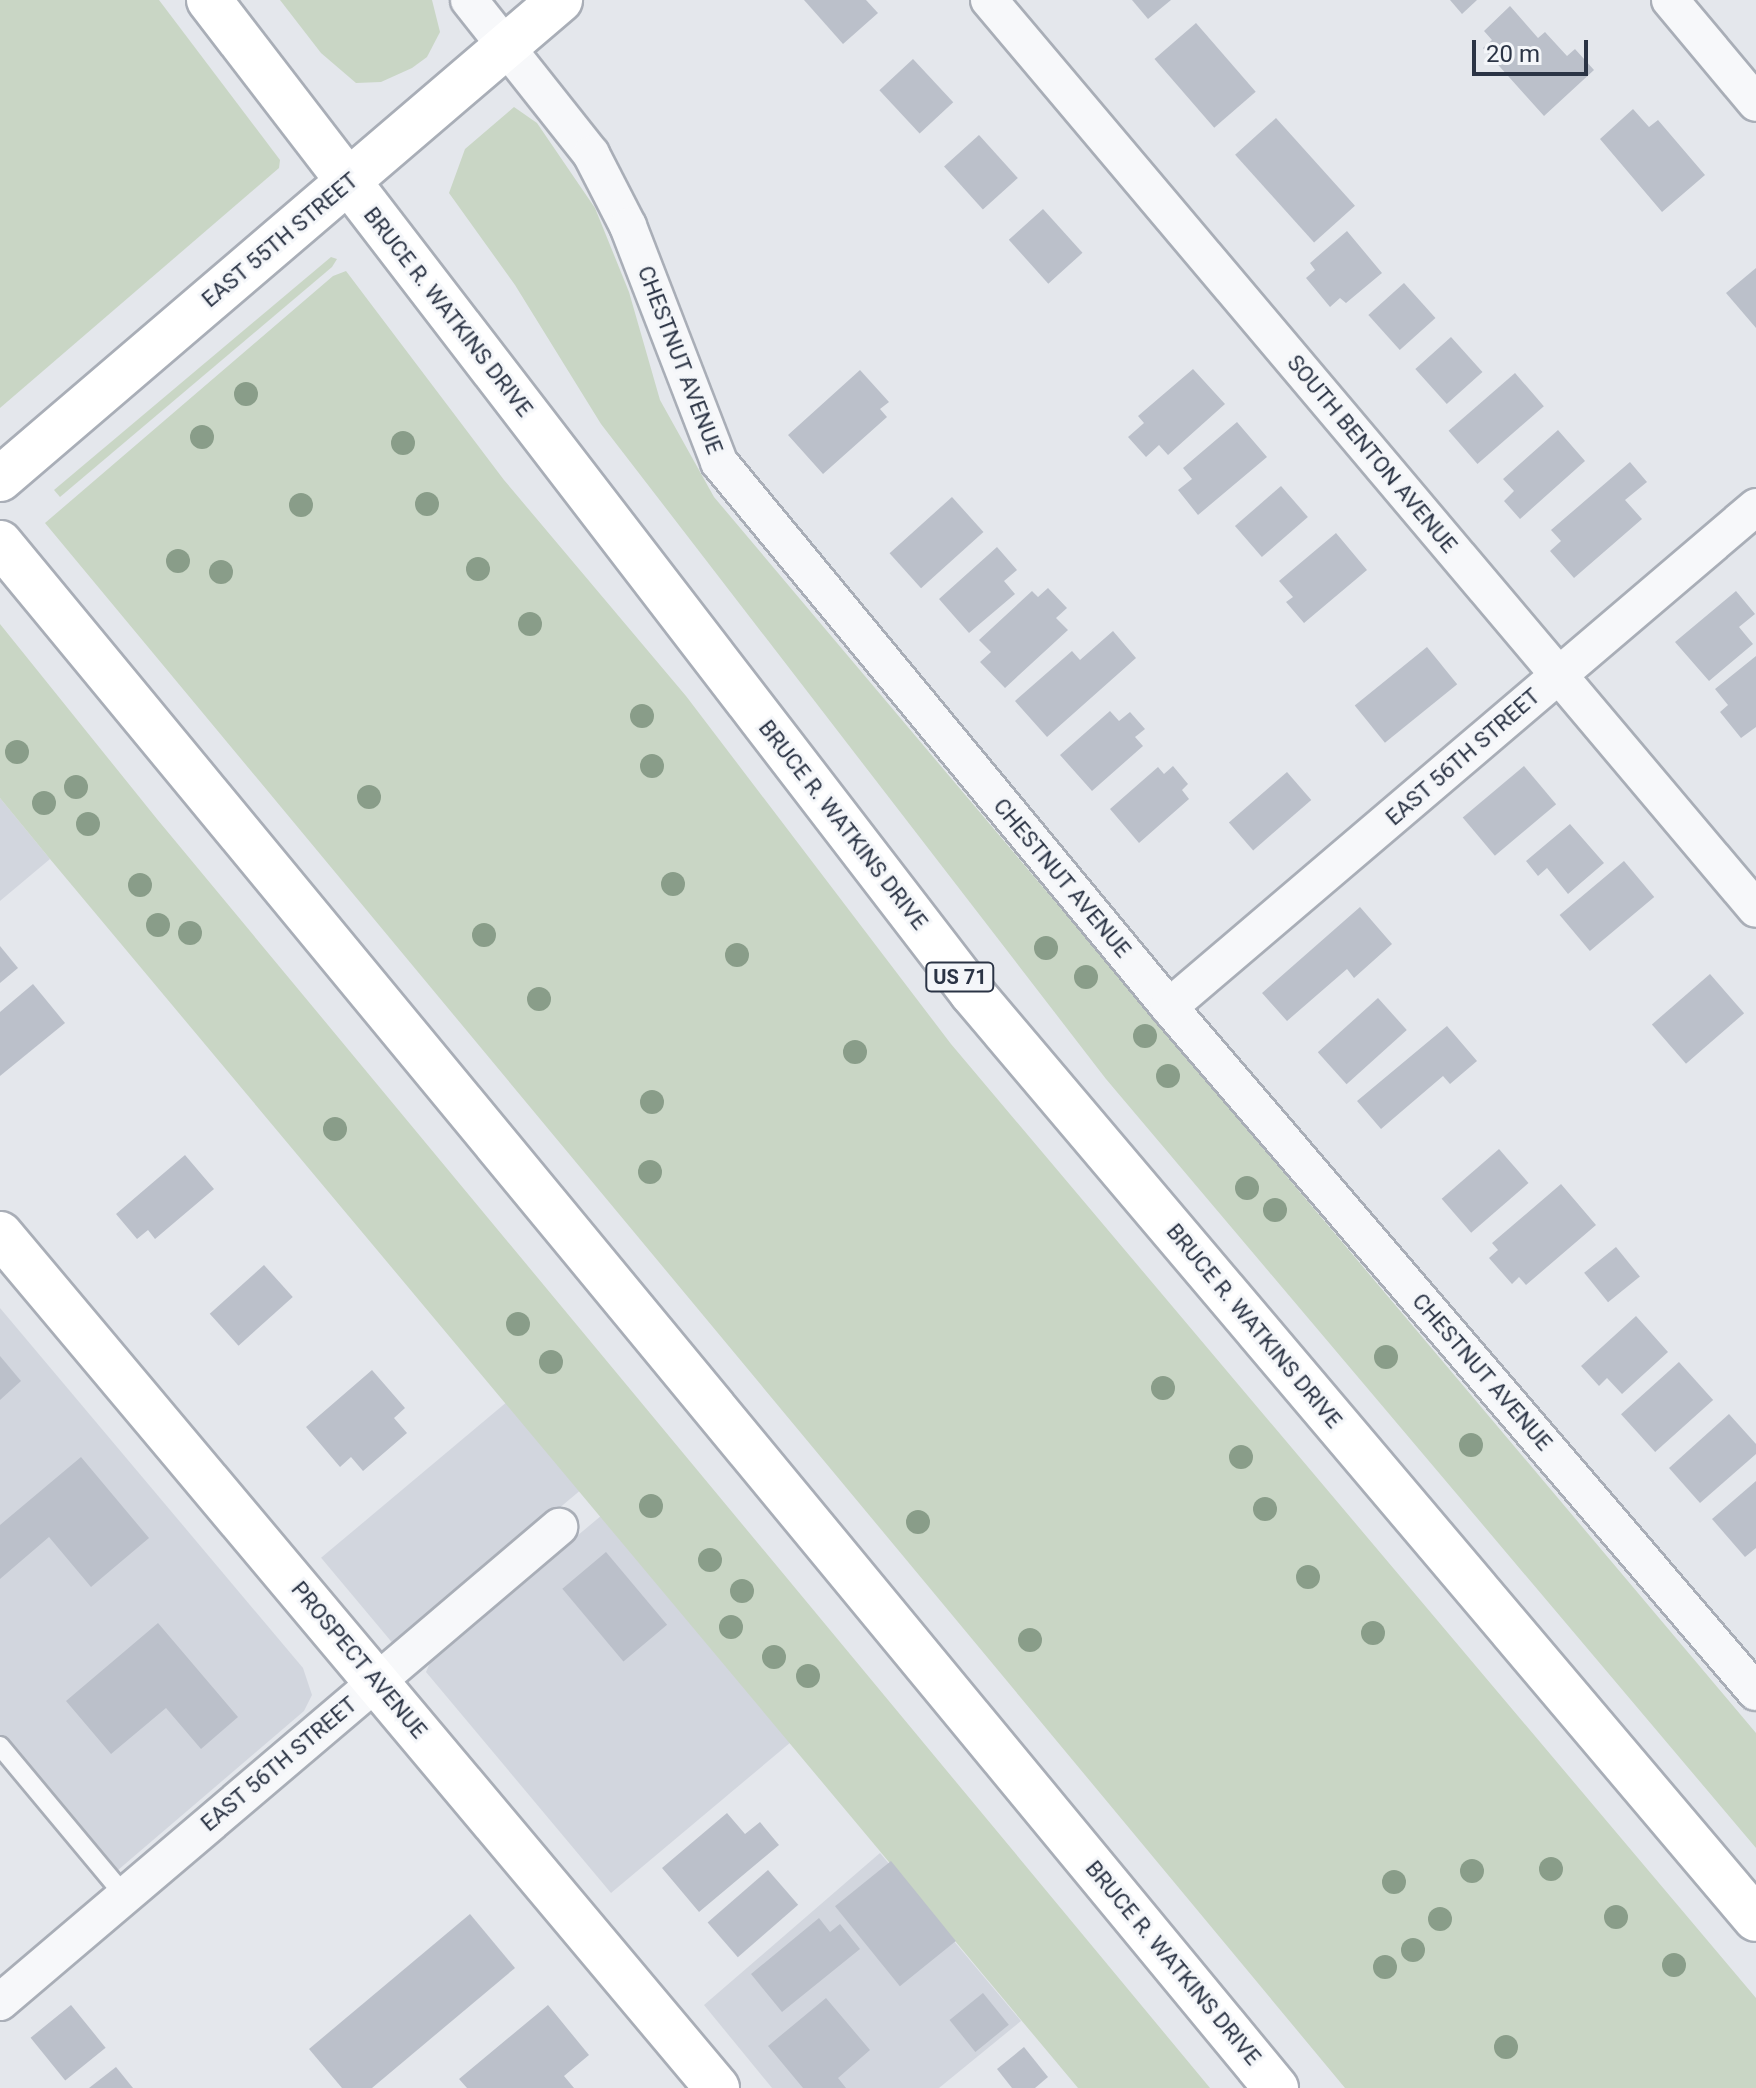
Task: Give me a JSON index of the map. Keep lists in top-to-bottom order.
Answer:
{
  "streets": {
    "main road": [
      "EAST 55TH STREET",
      "BRUCE R. WATKINS DRIVE",
      "US 71",
      "PROSPECT AVENUE"
    ],
    "street": ["CHESTNUT AVENUE", "SOUTH BENTON AVENUE", "EAST 56TH STREET"]
  },
  "crossings": [
    ["EAST 55TH STREET", "BRUCE R. WATKINS DRIVE"],
    ["EAST 55TH STREET", "CHESTNUT AVENUE"],
    ["CHESTNUT AVENUE", "EAST 56TH STREET"],
    ["SOUTH BENTON AVENUE", "EAST 56TH STREET"],
    ["EAST 56TH STREET", "PROSPECT AVENUE"]
  ],
  "scale_bar": "20 m"
}
